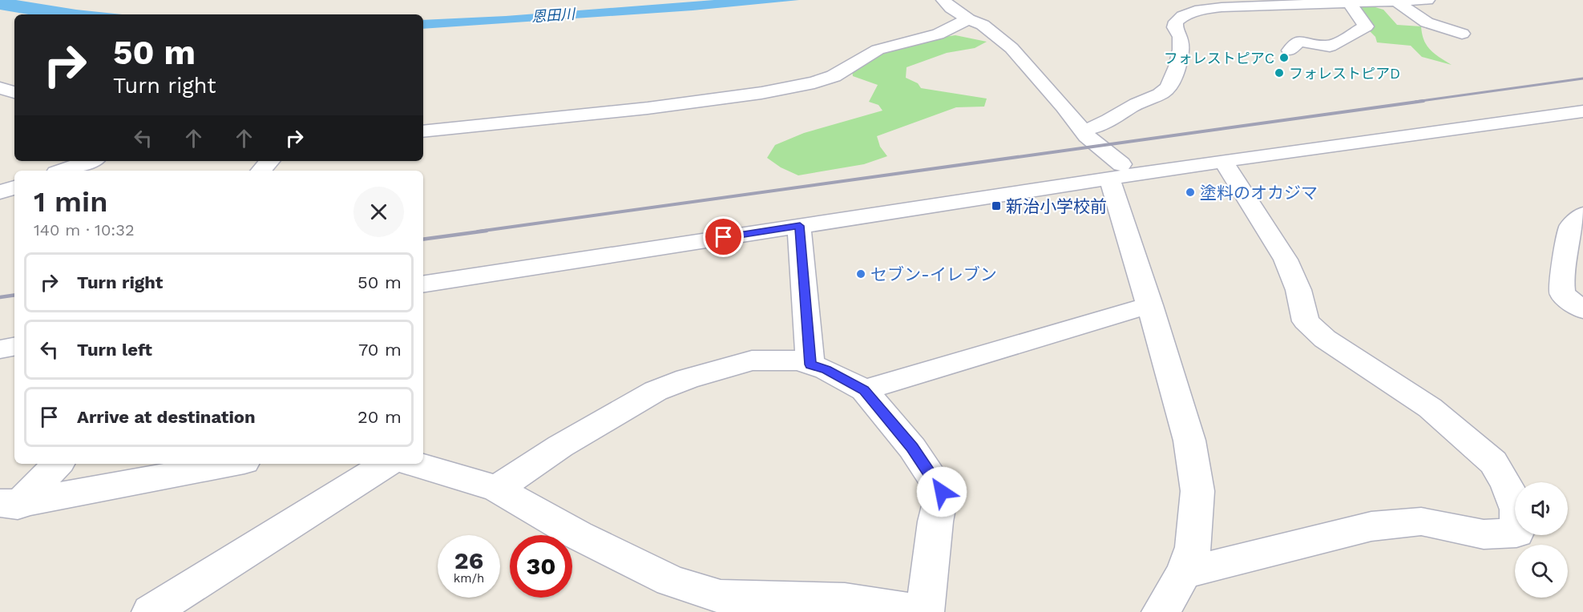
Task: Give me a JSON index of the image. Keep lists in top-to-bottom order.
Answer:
{
  "water": ["恩田川"],
  "places": {
    "other": [
      "フォレストピアC",
      "フォレストピアD",
      "塗料のオカジマ",
      "セブン-イレブン"
    ],
    "transit": ["新治小学校前"]
  },
  "page": {
    "turn": ["50 m", "Turn right"],
    "heading": ["1 min", "140 m · 10:32"],
    "list": [
      {
        "name": "Turn right",
        "value": "50 m"
      },
      {
        "name": "Turn left",
        "value": "70 m"
      },
      {
        "name": "Arrive at destination",
        "value": "20 m"
      }
    ],
    "speed": "26 km/h",
    "limit": "30"
  }
}
